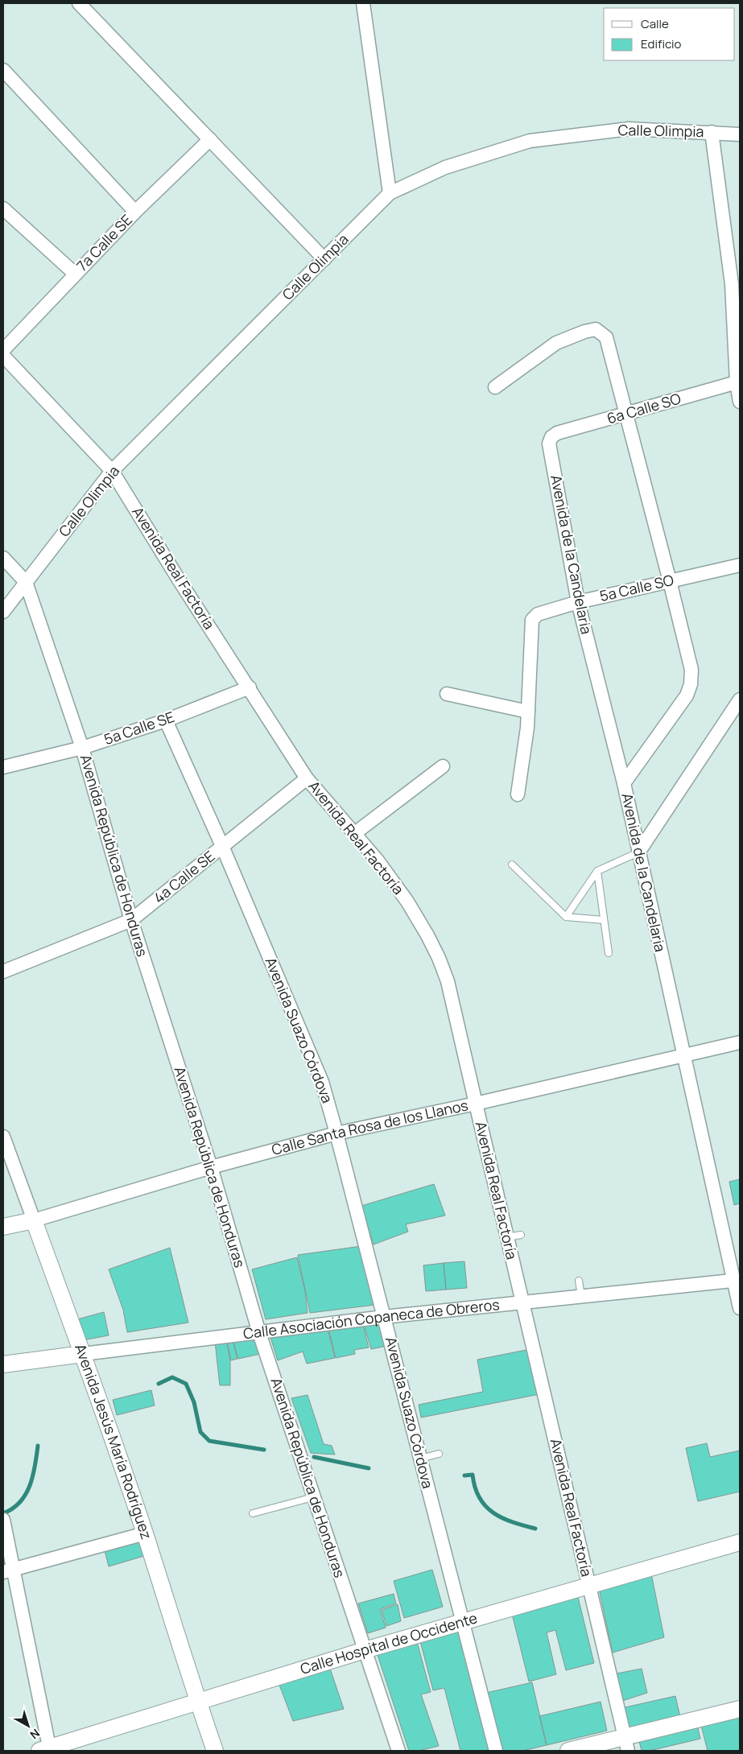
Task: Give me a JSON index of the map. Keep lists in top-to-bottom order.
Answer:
{
  "streets": {
    "street": [
      "Calle Olimpia",
      "7a Calle SE",
      "6a Calle SO",
      "Avenida de la Candelaria",
      "Avenida Real Factoría",
      "5a Calle SO",
      "5a Calle SE",
      "Avenida República de Honduras",
      "4a Calle SE",
      "Avenida Suazo Córdova",
      "Calle Santa Rosa de los Llanos",
      "Calle Asociación Copaneca de Obreros",
      "Avenida Jesús María Rodríguez",
      "Calle Hospital de Occidente"
    ]
  },
  "crossings": [
    ["Calle Olimpia", "Avenida Real Factoría"],
    ["Calle Olimpia", "Avenida República de Honduras"],
    ["6a Calle SO", "Avenida de la Candelaria"],
    ["Avenida de la Candelaria", "5a Calle SO"],
    ["Avenida de la Candelaria", "Calle Santa Rosa de los Llanos"],
    ["Avenida de la Candelaria", "Calle Asociación Copaneca de Obreros"],
    ["Avenida Real Factoría", "5a Calle SE"],
    ["Avenida Real Factoría", "4a Calle SE"],
    ["Avenida Real Factoría", "Calle Santa Rosa de los Llanos"],
    ["Avenida Real Factoría", "Calle Asociación Copaneca de Obreros"],
    ["Avenida Real Factoría", "Calle Hospital de Occidente"],
    ["5a Calle SE", "Avenida República de Honduras"],
    ["5a Calle SE", "Avenida Suazo Córdova"],
    ["Avenida República de Honduras", "4a Calle SE"],
    ["Avenida República de Honduras", "Calle Santa Rosa de los Llanos"],
    ["Avenida República de Honduras", "Calle Asociación Copaneca de Obreros"],
    ["Avenida República de Honduras", "Calle Hospital de Occidente"],
    ["4a Calle SE", "Avenida Suazo Córdova"],
    ["Avenida Suazo Córdova", "Calle Santa Rosa de los Llanos"],
    ["Avenida Suazo Córdova", "Calle Asociación Copaneca de Obreros"],
    ["Avenida Suazo Córdova", "Calle Hospital de Occidente"],
    ["Calle Santa Rosa de los Llanos", "Avenida Jesús María Rodríguez"],
    ["Calle Asociación Copaneca de Obreros", "Avenida Jesús María Rodríguez"],
    ["Avenida Jesús María Rodríguez", "Calle Hospital de Occidente"]
  ],
  "legend": ["Calle", "Edificio"],
  "north": "bottom right"
}
